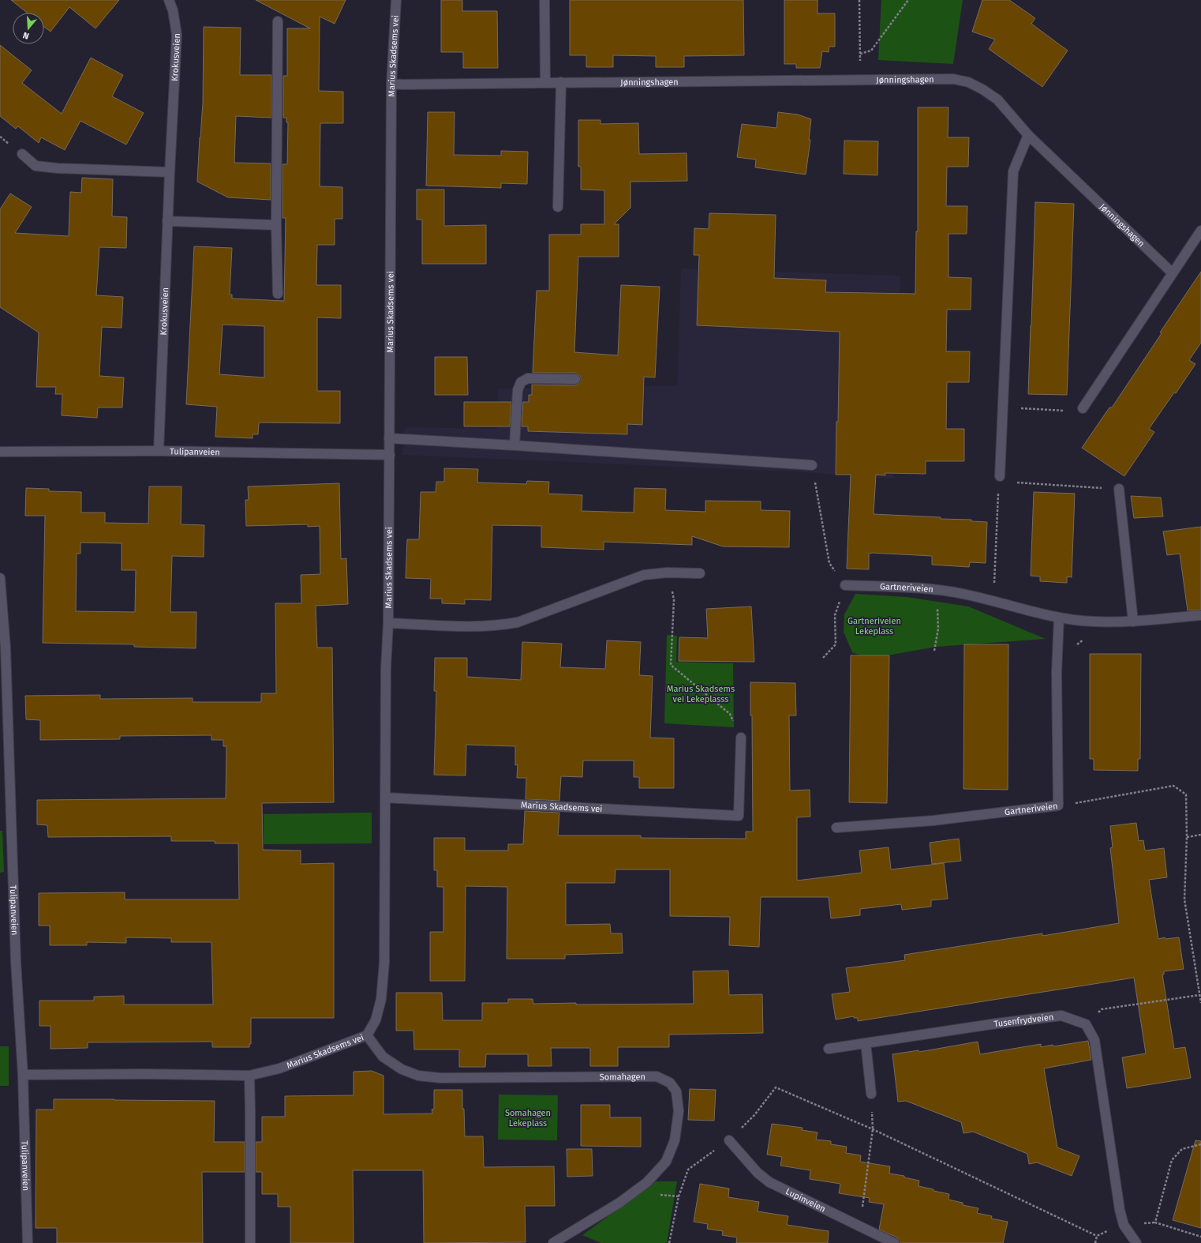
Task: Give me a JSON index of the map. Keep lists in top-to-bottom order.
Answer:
{
  "streets": {
    "street": [
      "Marius Skadsems vei",
      "Krokusveien",
      "Jønningshagen",
      "Tulipanveien",
      "Gartneriveien",
      "Tusenfrydveien",
      "Somahagen",
      "Lupinveien"
    ]
  },
  "crossings": [
    ["Marius Skadsems vei", "Jønningshagen"],
    ["Marius Skadsems vei", "Tulipanveien"],
    ["Marius Skadsems vei", "Somahagen"],
    ["Krokusveien", "Tulipanveien"]
  ],
  "parks": ["Gartneriveien Lekeplass", "Marius Skadsems vei Lekeplasss", "Somahagen Lekeplass"],
  "north": "bottom"
}
